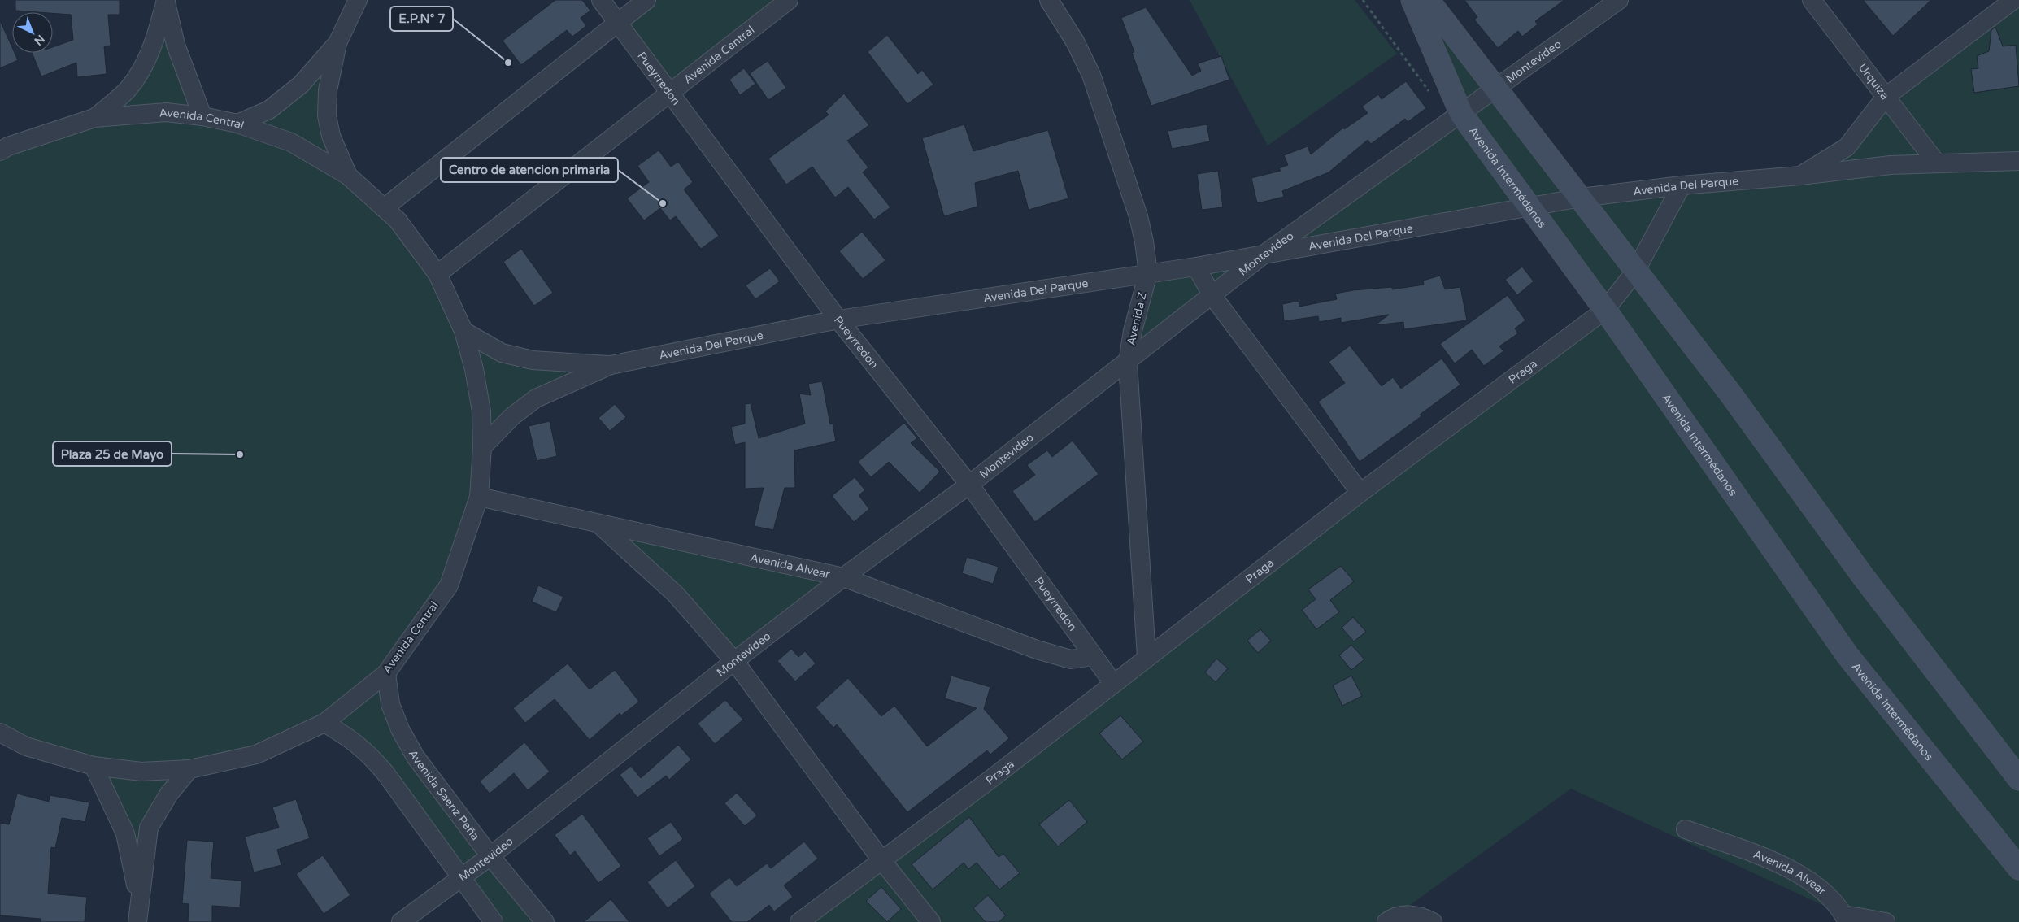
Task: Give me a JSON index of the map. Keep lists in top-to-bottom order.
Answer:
{
  "streets": {
    "main road": ["Avenida Intermédanos"],
    "street": [
      "Avenida Central",
      "Montevideo",
      "Pueyrredon",
      "Urquiza",
      "Avenida Del Parque",
      "Avenida Z",
      "Praga",
      "Avenida Alvear",
      "Avenida Saenz Peña"
    ]
  },
  "crossings": [
    ["Avenida Central", "Pueyrredon"],
    ["Avenida Central", "Avenida Del Parque"],
    ["Avenida Central", "Avenida Alvear"],
    ["Avenida Central", "Avenida Saenz Peña"],
    ["Montevideo", "Pueyrredon"],
    ["Montevideo", "Avenida Intermédanos"],
    ["Montevideo", "Avenida Del Parque"],
    ["Montevideo", "Avenida Z"],
    ["Montevideo", "Avenida Alvear"],
    ["Montevideo", "Avenida Saenz Peña"],
    ["Pueyrredon", "Avenida Del Parque"],
    ["Pueyrredon", "Praga"],
    ["Pueyrredon", "Avenida Alvear"],
    ["Urquiza", "Avenida Del Parque"],
    ["Avenida Intermédanos", "Avenida Del Parque"],
    ["Avenida Intermédanos", "Praga"],
    ["Avenida Del Parque", "Avenida Z"],
    ["Avenida Del Parque", "Praga"],
    ["Avenida Z", "Praga"]
  ],
  "places": ["E.P.N° 7", "Centro de atencion primaria", "Plaza 25 de Mayo"],
  "north": "bottom right"
}
